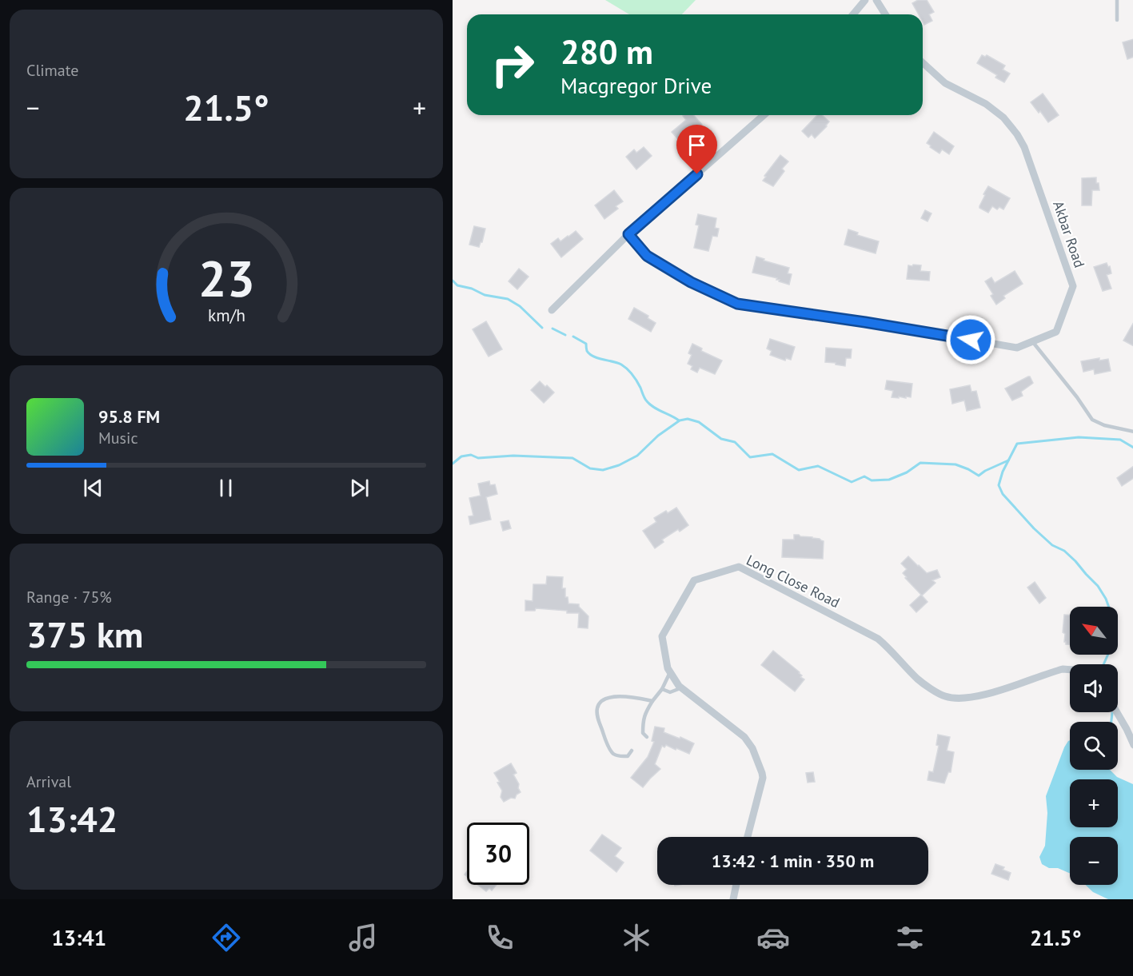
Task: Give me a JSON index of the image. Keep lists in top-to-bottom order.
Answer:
{
  "streets": {
    "street": ["Akbar Road", "Long Close Road"]
  },
  "north": "top left",
  "page": {
    "tile": [
      "Climate",
      ["Range · 75%", "375 km"],
      ["Arrival", "13:42"]
    ],
    "turn": ["280 m", "Macgregor Drive"],
    "heat": ["−", "21.5°", "+"],
    "song": ["95.8 FM", "Music"],
    "map_buttons": ["+", "−"],
    "limit": "30",
    "trip": "13:42 · 1 min · 350 m",
    "tabs": ["13:41", "21.5°"],
    "gauge": ["23", "km/h"]
  }
}
